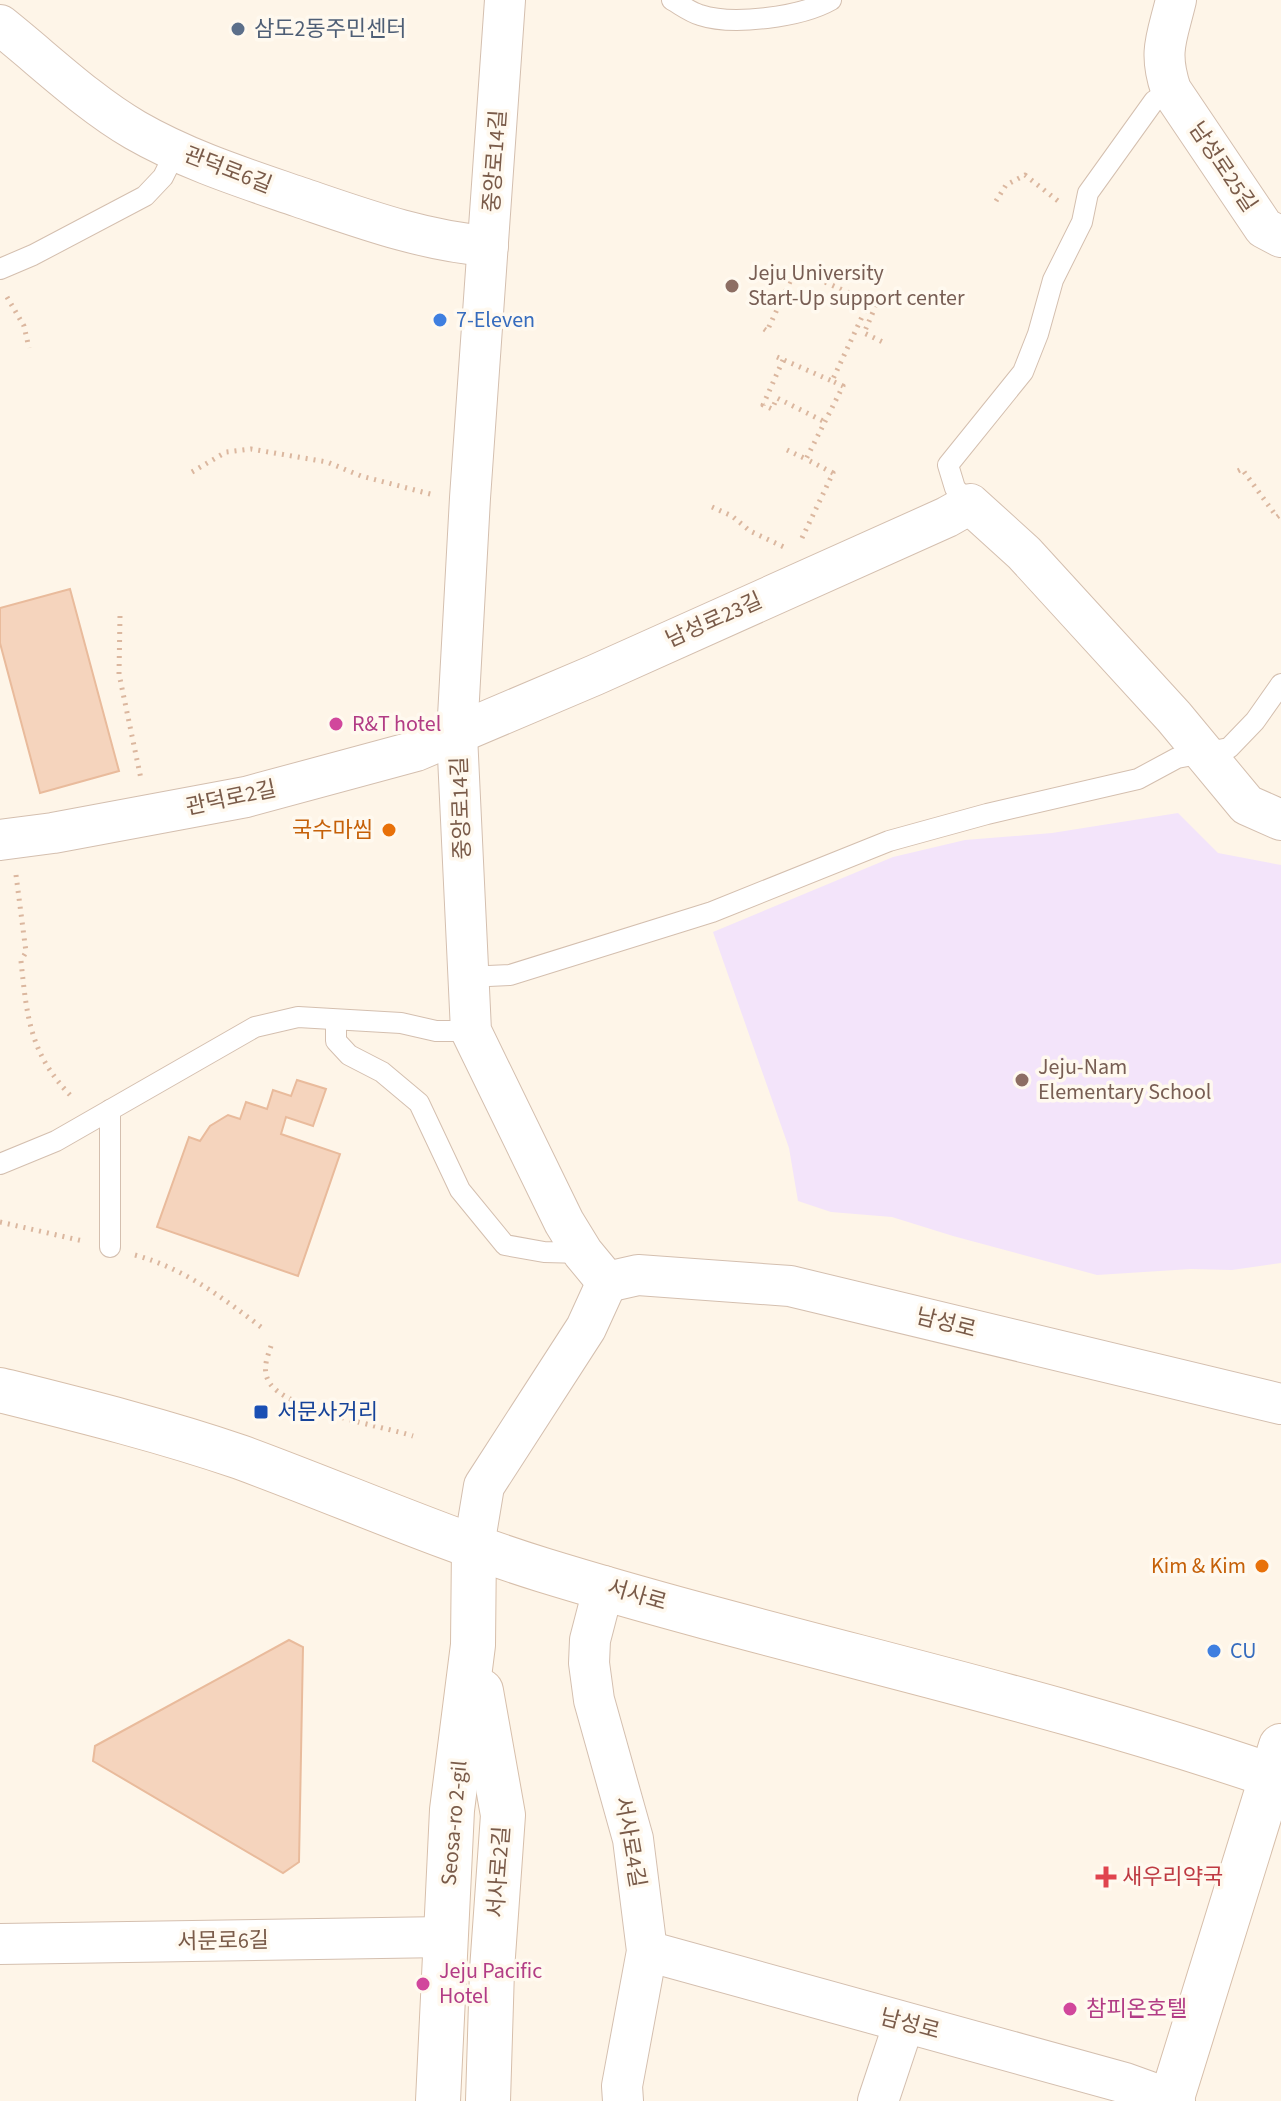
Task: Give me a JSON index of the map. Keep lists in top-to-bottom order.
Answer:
{
  "streets": {
    "main road": [
      "남성로",
      "서사로",
      "Seosa-ro 2-gil",
      "서사로2길"
    ],
    "street": [
      "중앙로14길",
      "남성로25길",
      "관덕로6길",
      "남성로23길",
      "관덕로2길",
      "서사로4길",
      "서문로6길"
    ]
  },
  "crossings": [
    ["중앙로14길", "관덕로6길"],
    ["중앙로14길", "남성로23길"],
    ["중앙로14길", "관덕로2길"],
    ["중앙로14길", "남성로"],
    ["남성로23길", "관덕로2길"],
    ["남성로", "서사로"],
    ["남성로", "서사로4길"],
    ["서사로", "Seosa-ro 2-gil"],
    ["서사로", "서사로4길"],
    ["Seosa-ro 2-gil", "서사로2길"],
    ["Seosa-ro 2-gil", "서문로6길"]
  ],
  "places": {
    "other": [
      "삼도2동주민센터",
      "Jeju University Start-Up support center",
      "7-Eleven",
      "R&T hotel",
      "국수마씸",
      "Jeju-Nam Elementary School",
      "Kim & Kim",
      "CU",
      "Jeju Pacific Hotel",
      "참피온호텔"
    ],
    "transit": ["서문사거리"],
    "health": ["새우리약국"]
  }
}
